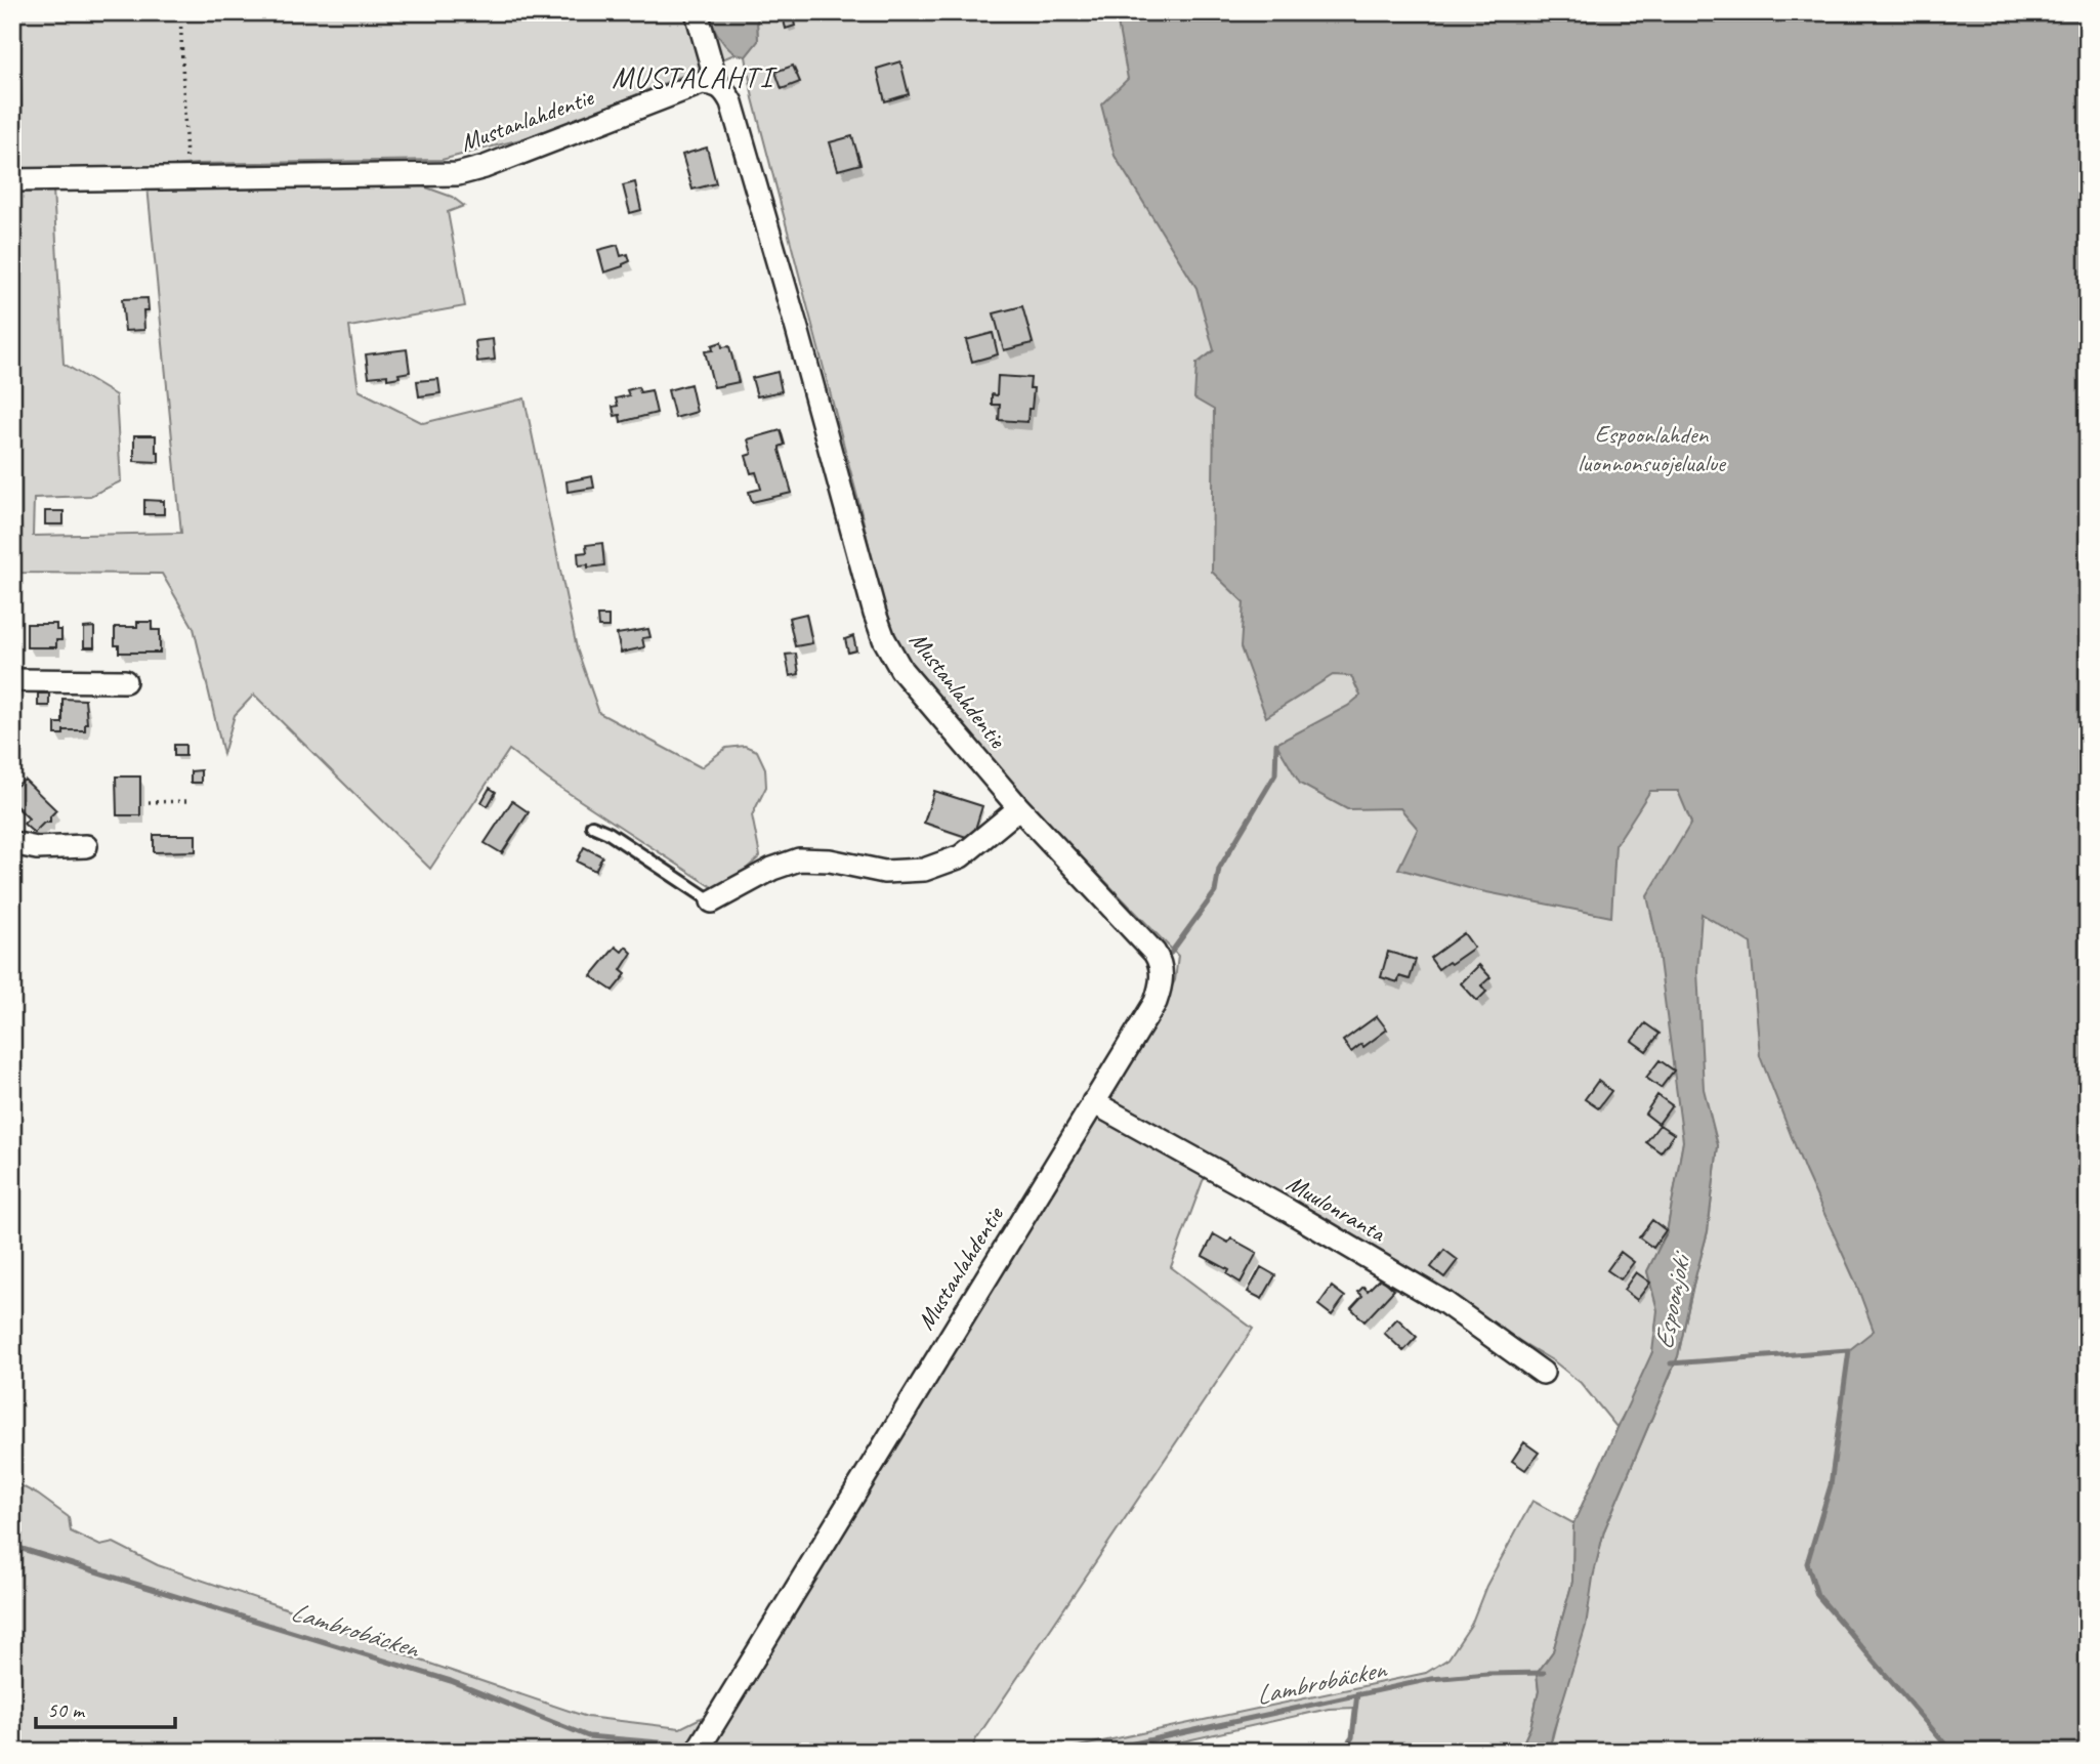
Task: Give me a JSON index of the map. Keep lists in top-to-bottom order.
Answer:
{
  "streets": {
    "street": ["Mustanlahdentie", "Muulonranta"]
  },
  "crossings": [
    ["Mustanlahdentie", "Muulonranta"]
  ],
  "districts": ["MUSTALAHTI"],
  "water": ["Espoonjoki", "Lambrobäcken"],
  "parks": ["Espoonlahden luonnonsuojelualue"],
  "scale_bar": "50 m"
}
